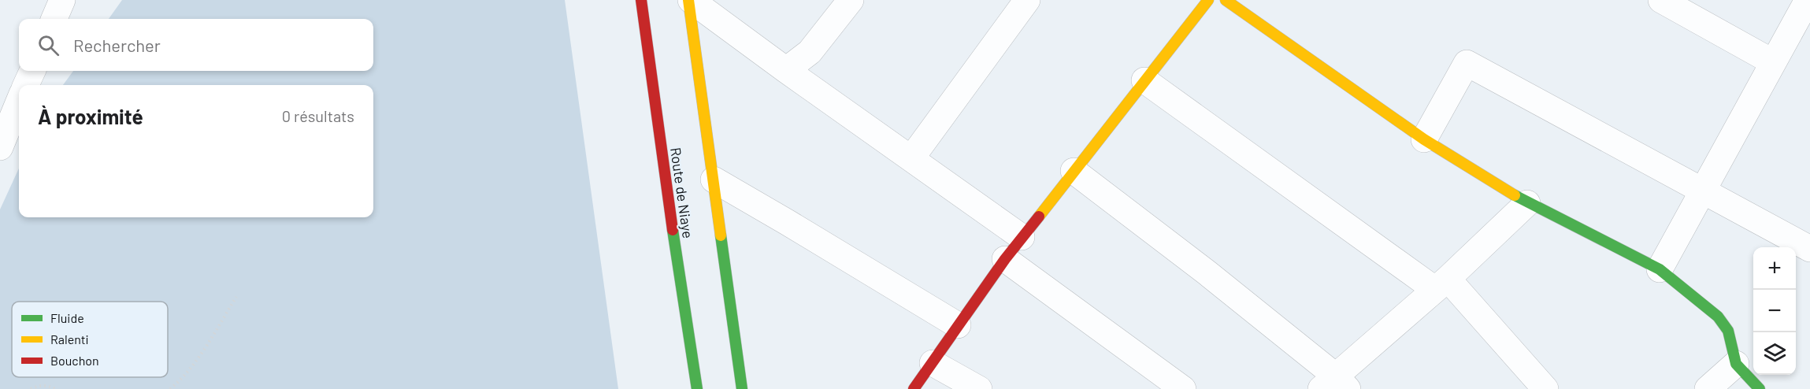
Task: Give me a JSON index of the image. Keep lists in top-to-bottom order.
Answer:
{
  "streets": {
    "street": ["Route de Niaye"]
  },
  "legend": ["Fluide", "Ralenti", "Bouchon"],
  "page": {
    "search": "Rechercher",
    "heading": ["À proximité", "0 résultats"],
    "map_buttons": ["+", "−"]
  }
}
